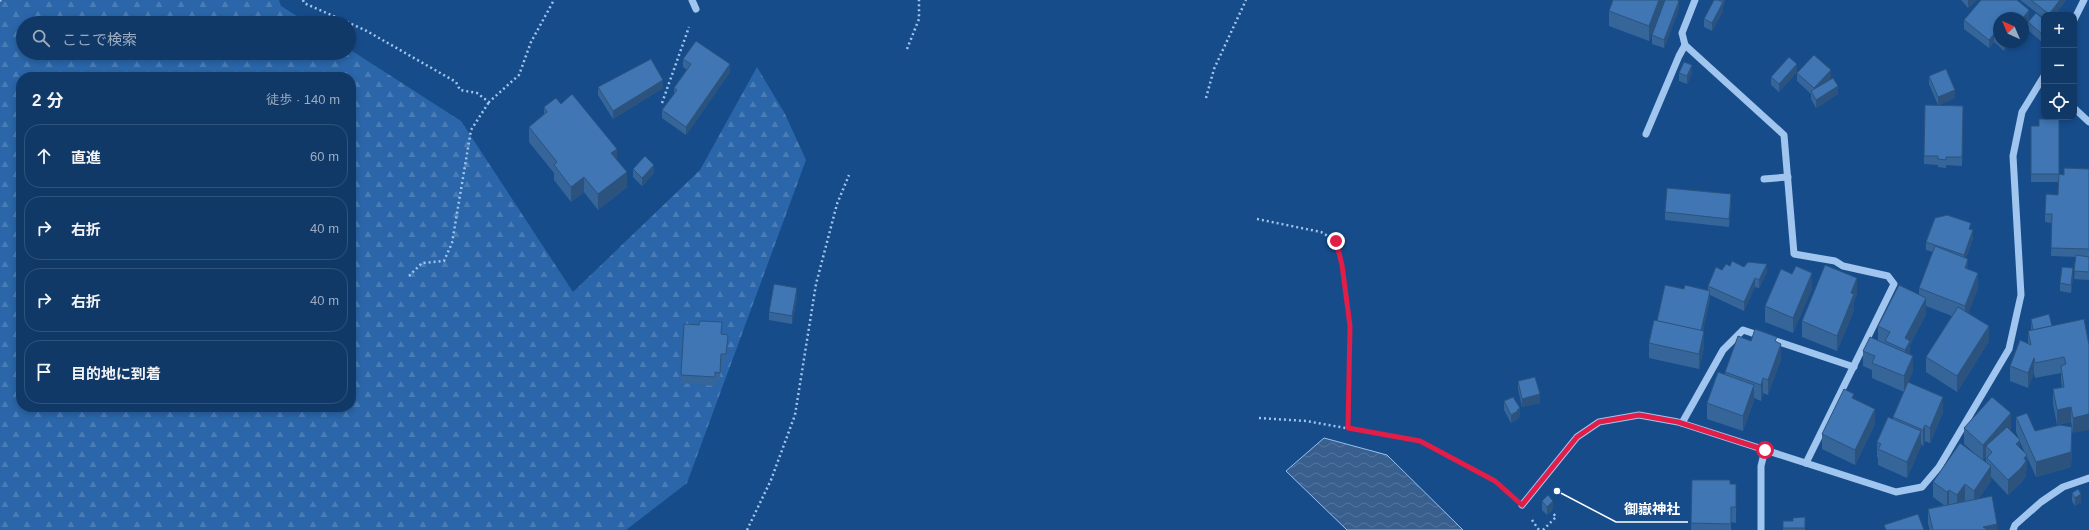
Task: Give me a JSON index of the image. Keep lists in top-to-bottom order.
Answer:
{
  "places": ["御嶽神社"],
  "north": "top left",
  "page": {
    "map_buttons": ["+", "−"],
    "search": "ここで検索",
    "heading": ["2 分", "徒歩 · 140 m"],
    "list": [
      ["直進", "60 m"],
      ["右折", "40 m"],
      ["右折", "40 m"],
      "目的地に到着"
    ]
  }
}
